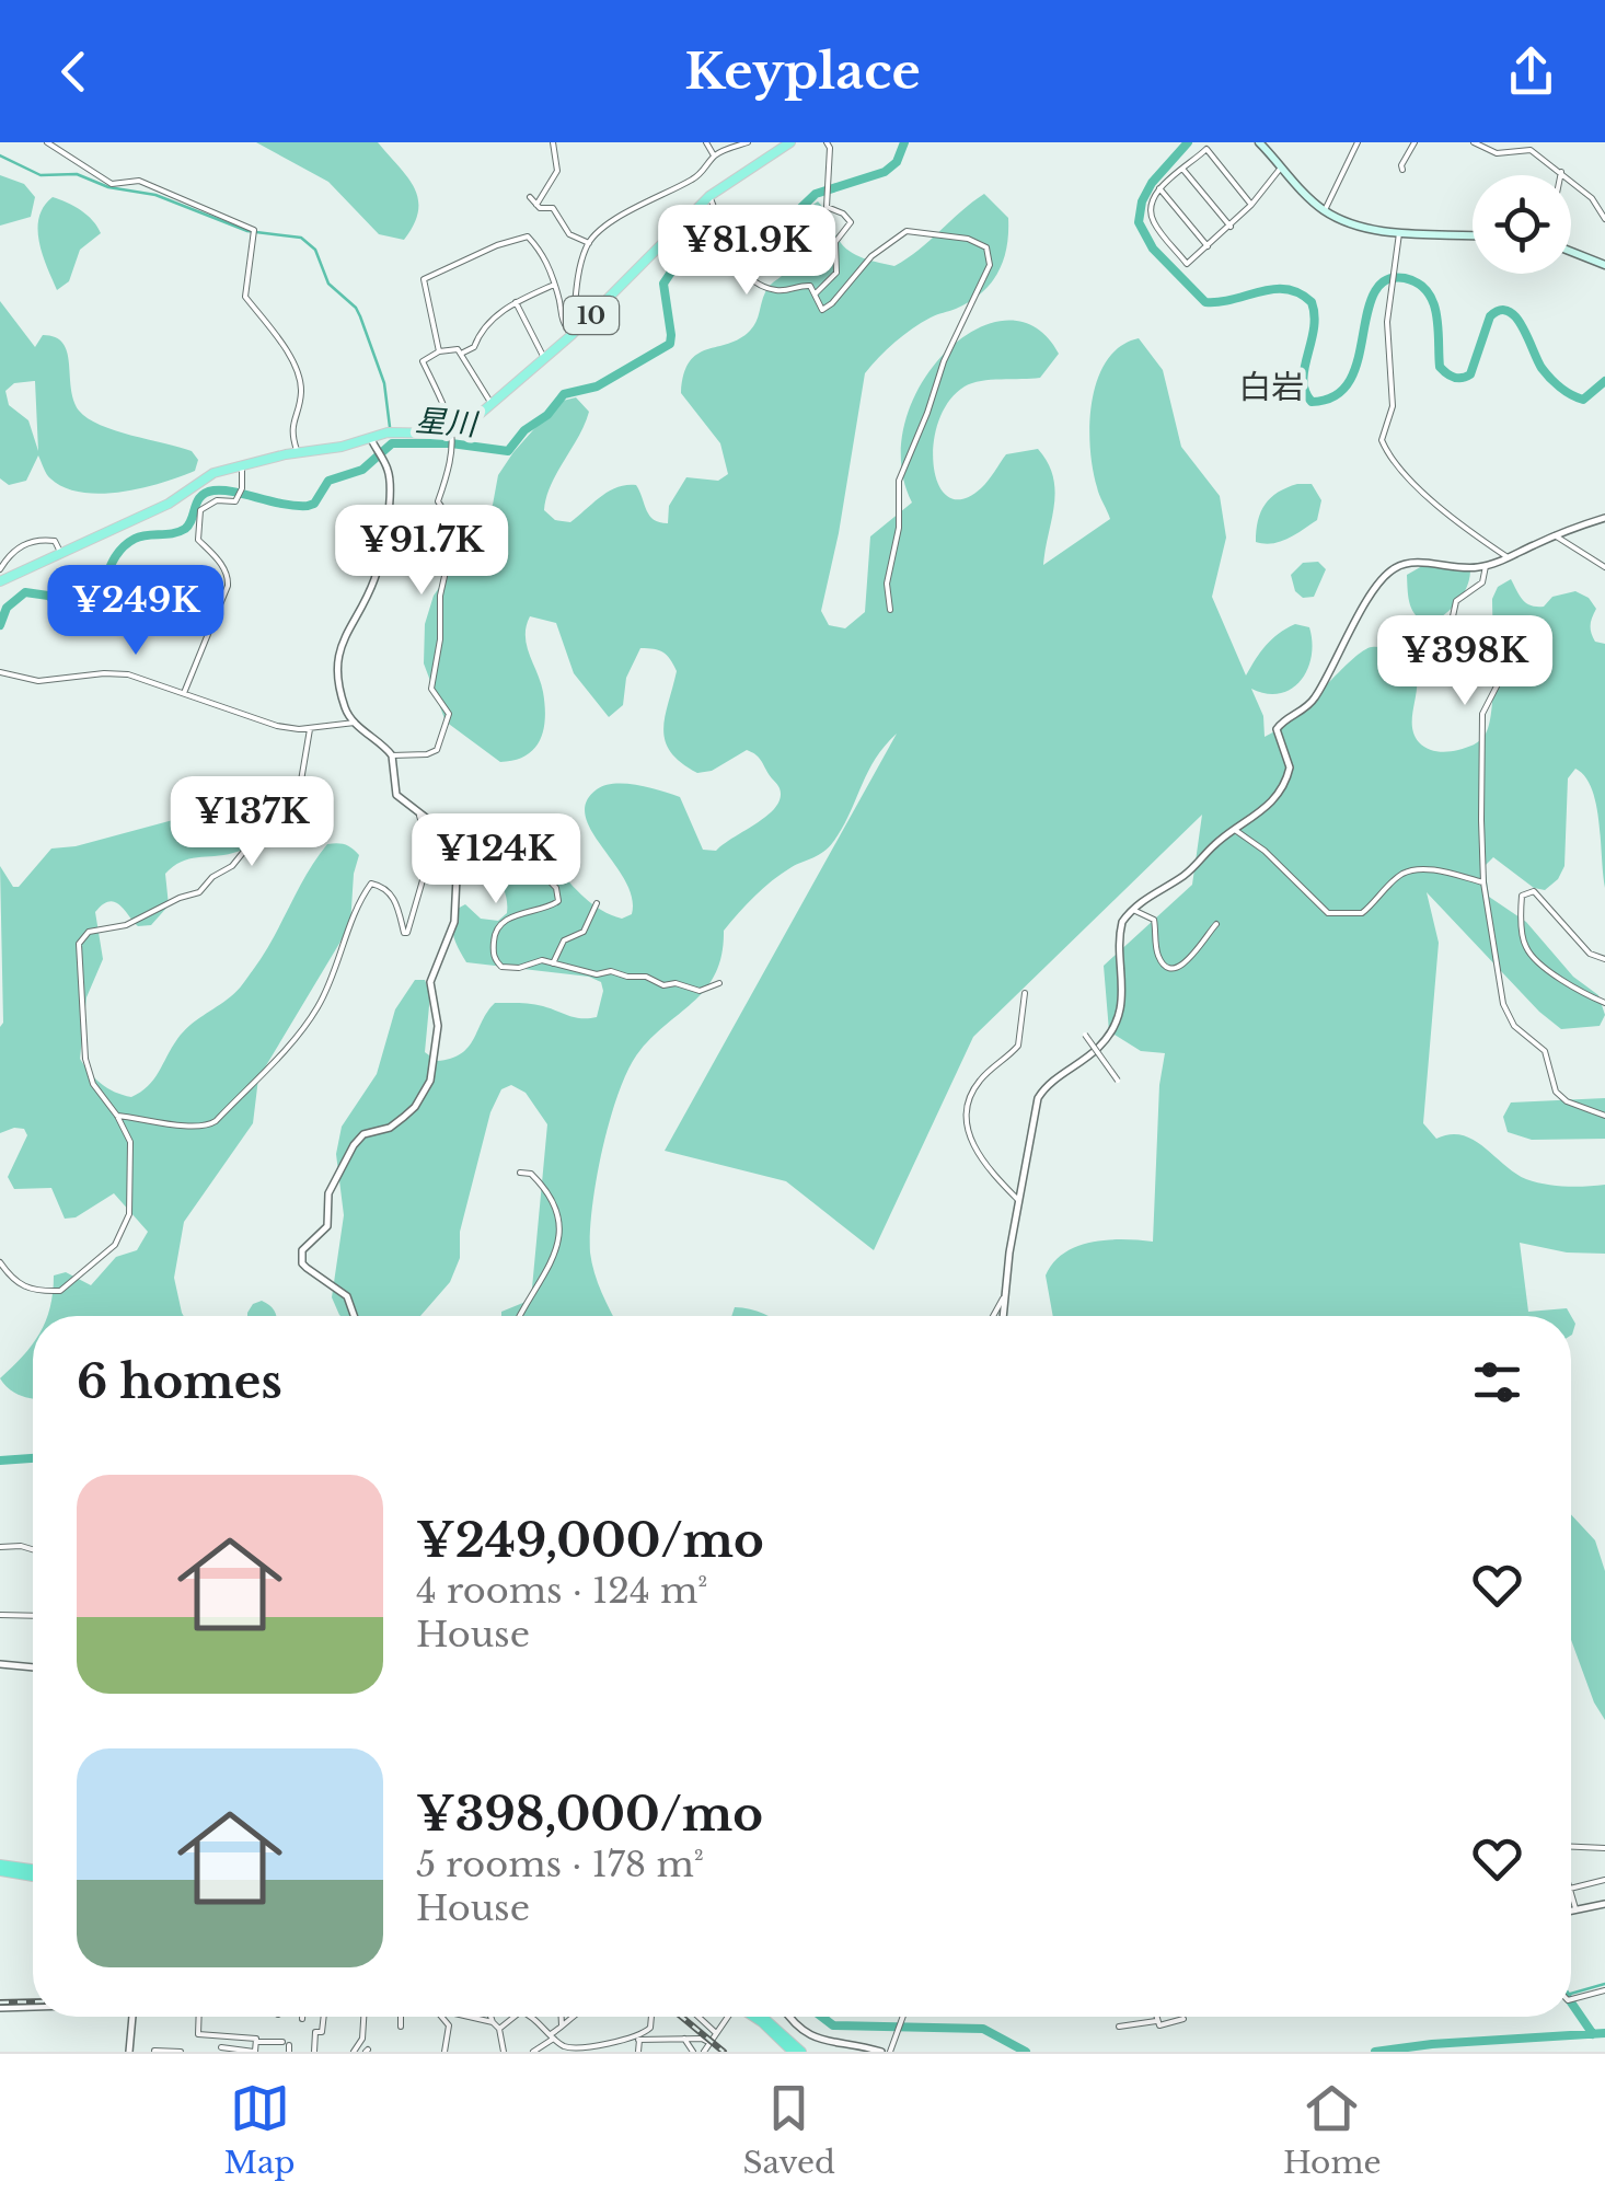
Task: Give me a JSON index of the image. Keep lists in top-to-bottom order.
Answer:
{
  "streets": {
    "main road": ["10"]
  },
  "districts": ["白岩"],
  "water": ["星川"],
  "page": {
    "header": "Keyplace",
    "price": [
      "¥81.9K",
      "¥91.7K",
      "¥249K",
      "¥398K",
      "¥137K",
      "¥124K"
    ],
    "heading": "6 homes",
    "list": [
      {
        "name": "¥249,000/mo",
        "note": "4 rooms · 124 m² · House"
      },
      {
        "name": "¥398,000/mo",
        "note": "5 rooms · 178 m² · House"
      }
    ],
    "tabs": ["Map", "Saved", "Home"]
  }
}
